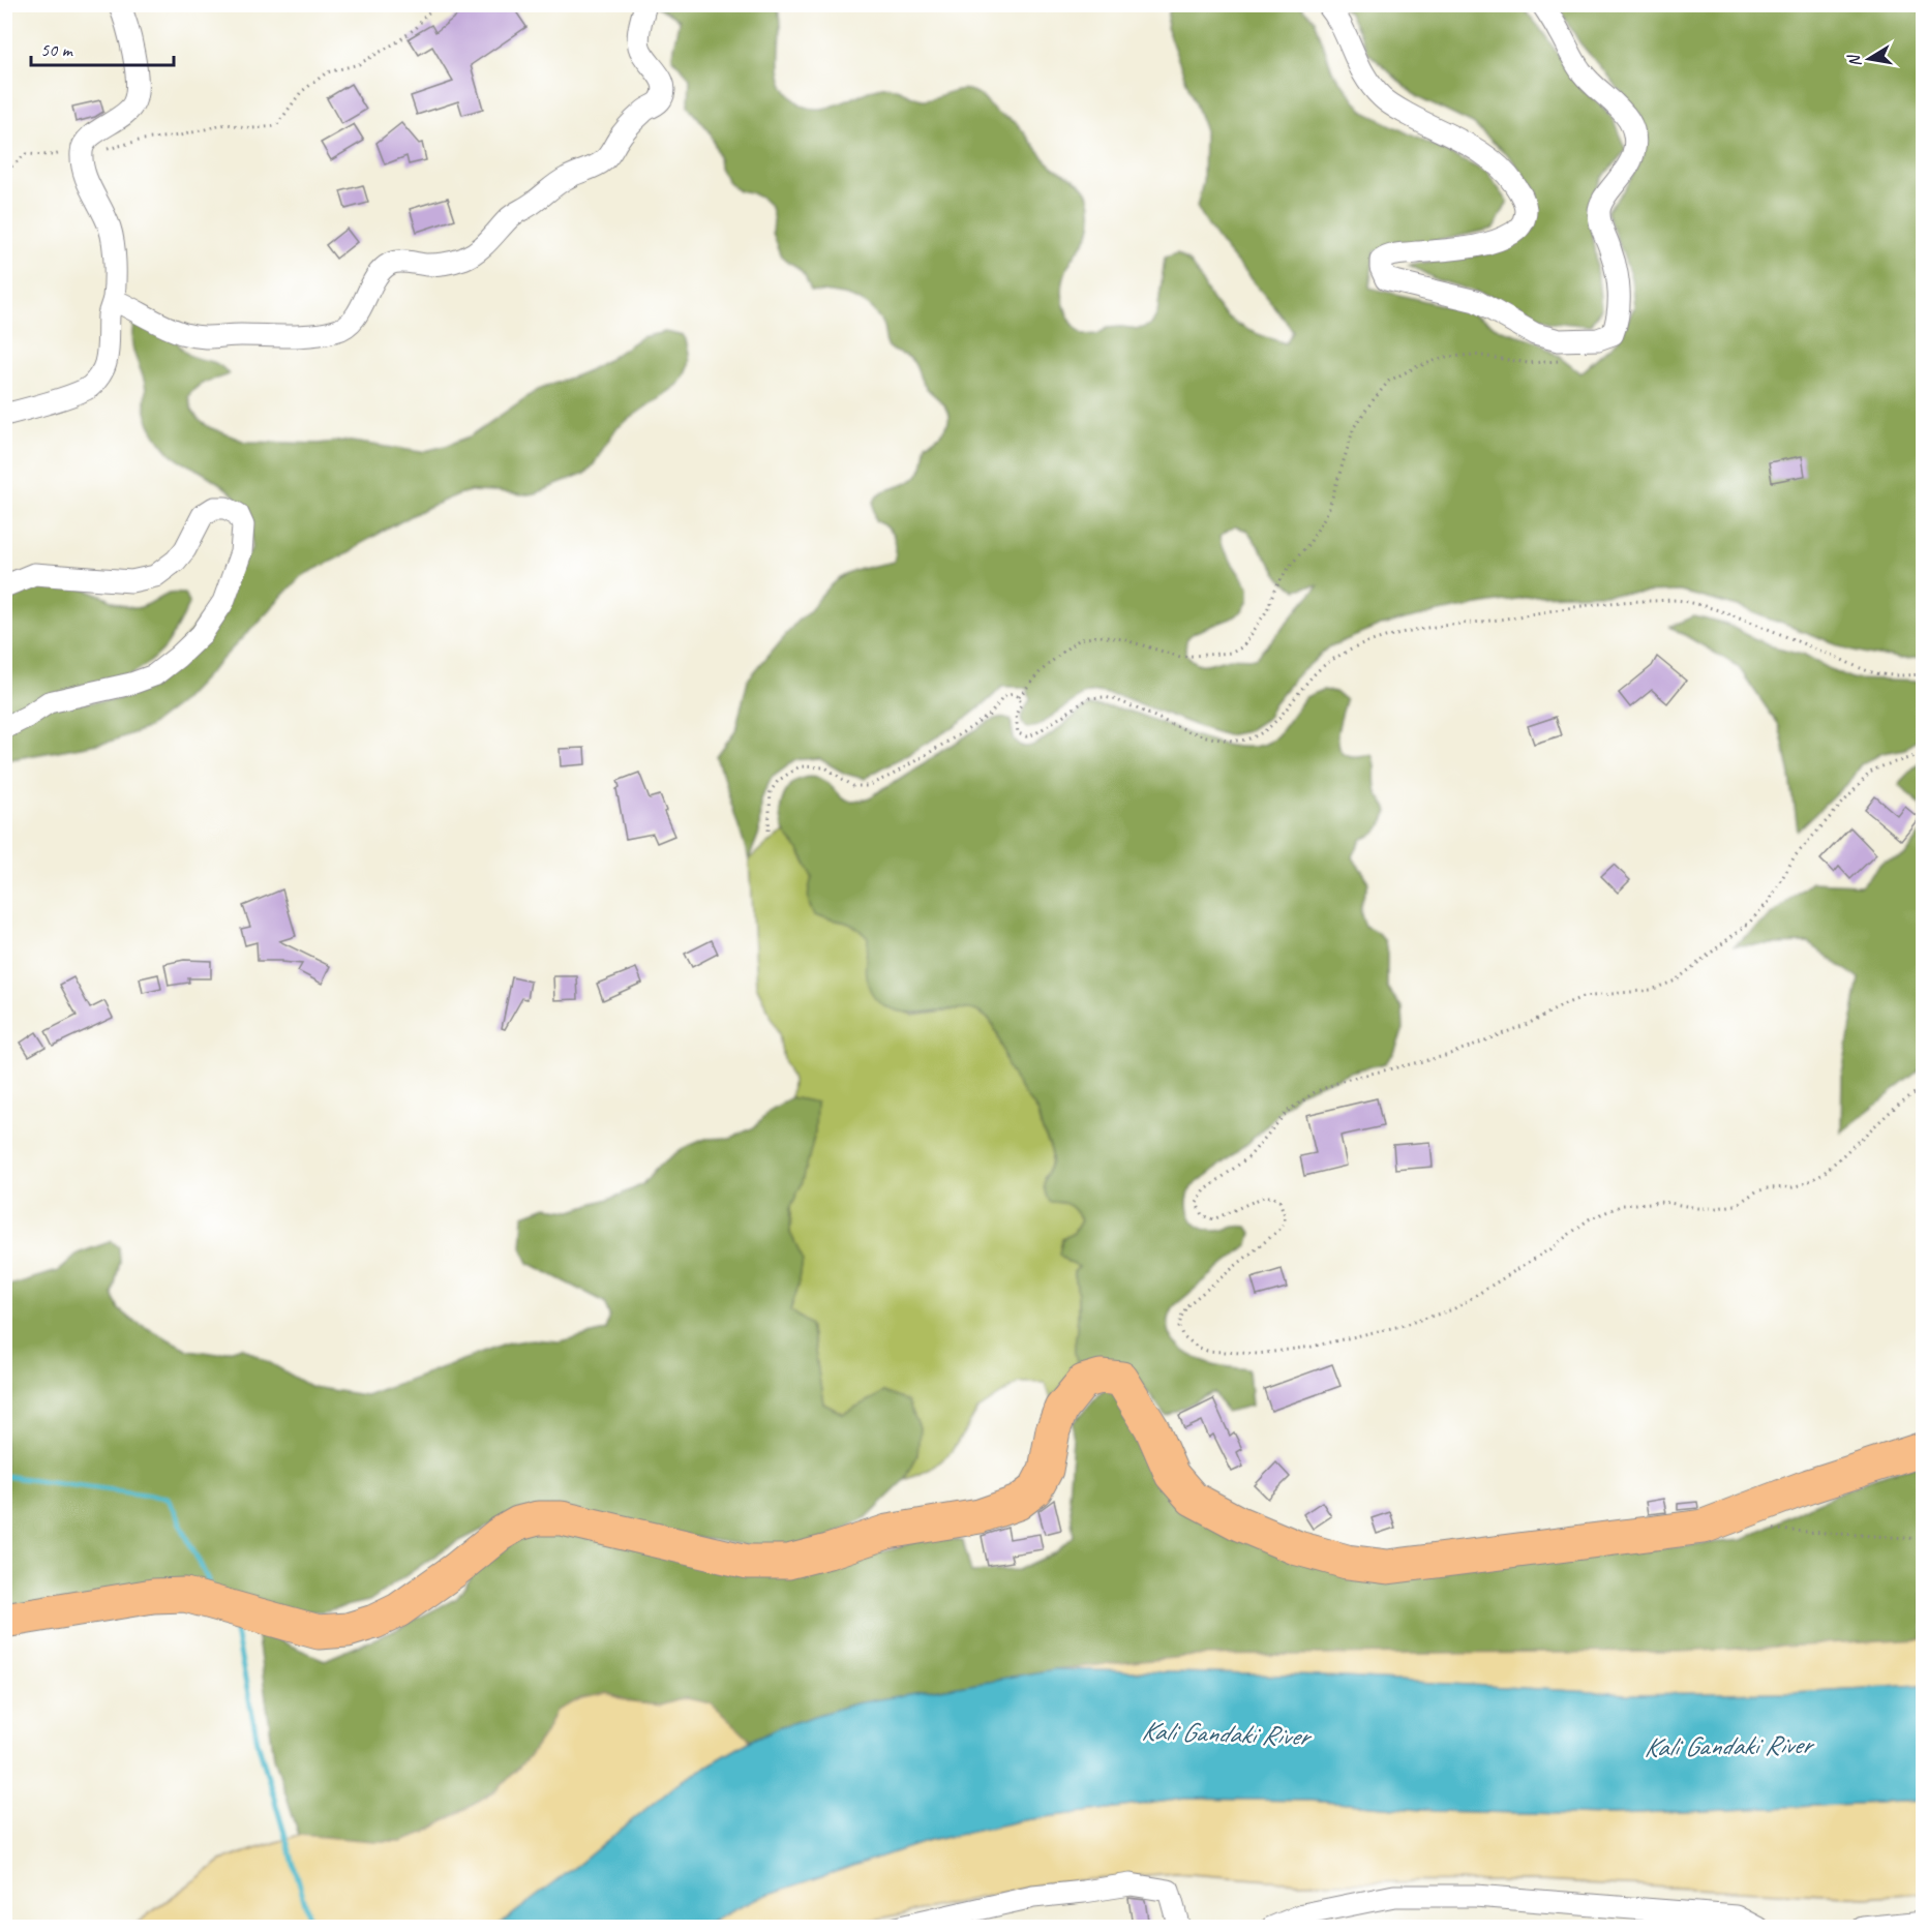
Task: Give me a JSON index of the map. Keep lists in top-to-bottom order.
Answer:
{
  "water": ["Kali Gandaki River"],
  "scale_bar": "50 m",
  "north": "left"
}
